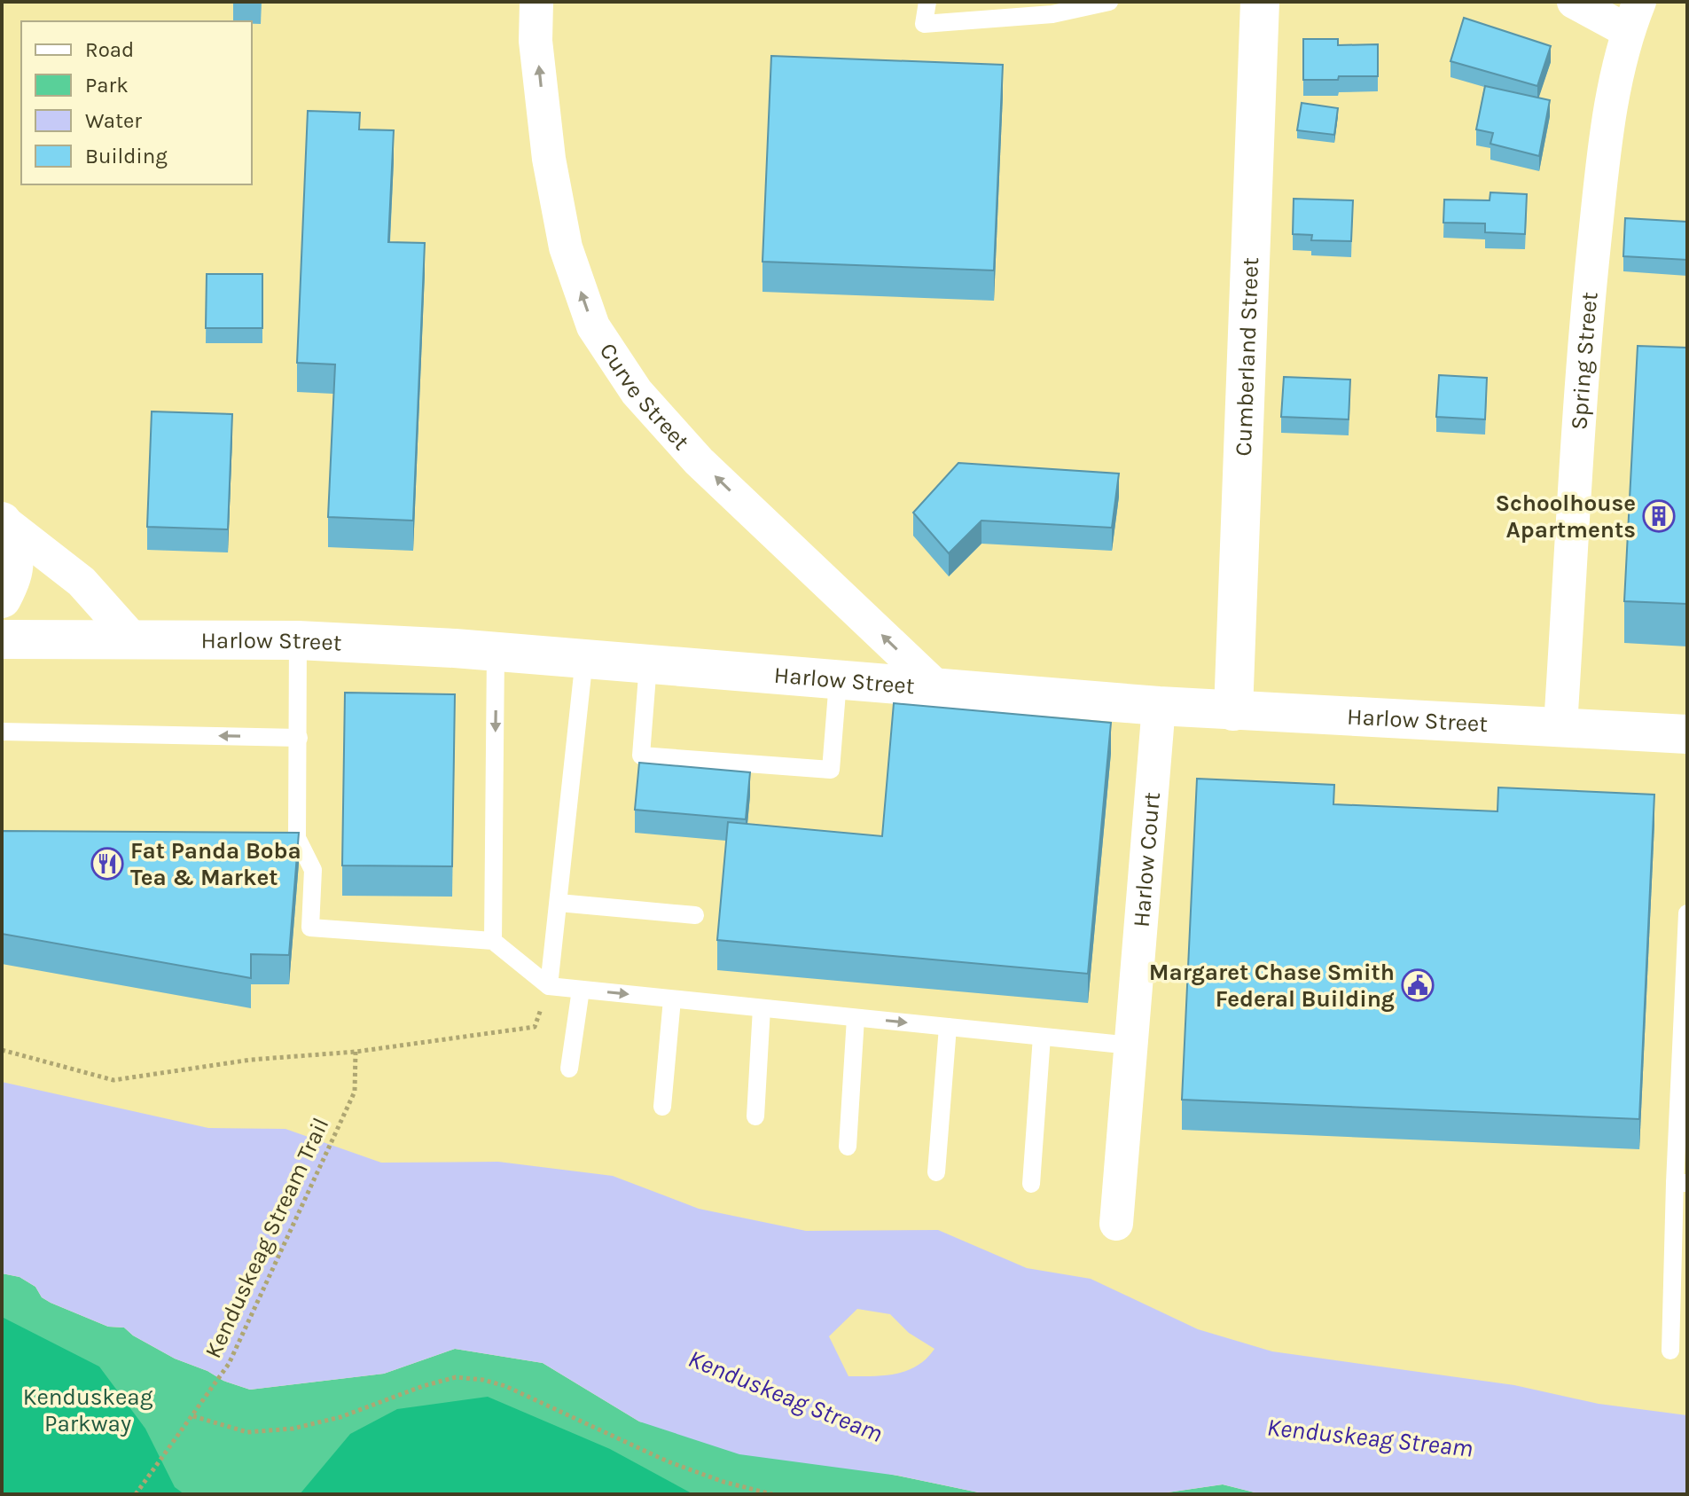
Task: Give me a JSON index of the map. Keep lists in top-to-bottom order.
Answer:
{
  "streets": {
    "street": [
      "Cumberland Street",
      "Spring Street",
      "Curve Street",
      "Harlow Street",
      "Harlow Court"
    ],
    "path": ["Kenduskeag Stream Trail"]
  },
  "crossings": [
    ["Cumberland Street", "Harlow Street"],
    ["Spring Street", "Harlow Street"],
    ["Curve Street", "Harlow Street"],
    ["Harlow Street", "Harlow Court"]
  ],
  "one_way": ["Curve Street"],
  "water": ["Kenduskeag Stream"],
  "parks": ["Kenduskeag Parkway"],
  "places": {
    "building": ["Schoolhouse Apartments"],
    "restaurant": ["Fat Panda Boba Tea & Market"],
    "public building": ["Margaret Chase Smith Federal Building"]
  },
  "legend": [
    "Road",
    "Park",
    "Water",
    "Building"
  ]
}
